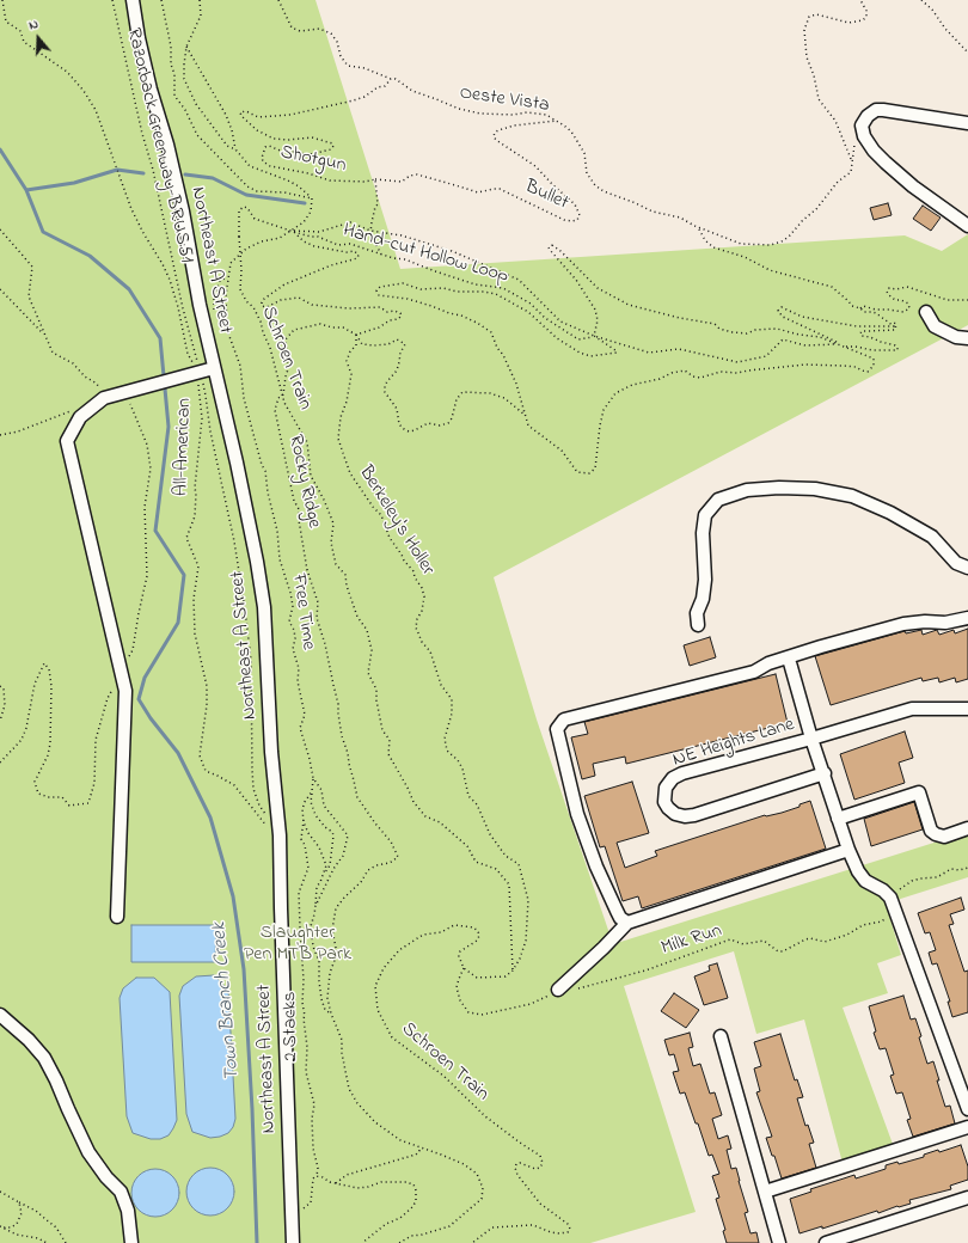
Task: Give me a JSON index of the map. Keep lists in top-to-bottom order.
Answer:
{
  "streets": {
    "street": ["Northeast A Street", "NE Heights Lane"],
    "path": [
      "Oeste Vista",
      "Razorback Greenway-BR:US:51",
      "Shotgun",
      "Bullet",
      "Hand-cut Hollow Loop",
      "Schroen Train",
      "All-American",
      "Rocky Ridge",
      "Berkeley's Holler",
      "Free Time",
      "Milk Run",
      "2 Stacks"
    ]
  },
  "crossings": [
    ["Oeste Vista", "Shotgun"],
    ["Oeste Vista", "Bullet"],
    ["Razorback Greenway-BR:US:51", "All-American"],
    ["Shotgun", "Bullet"],
    ["Hand-cut Hollow Loop", "Schroen Train"],
    ["Hand-cut Hollow Loop", "Free Time"],
    ["Northeast A Street", "2 Stacks"],
    ["Schroen Train", "Rocky Ridge"],
    ["Schroen Train", "Berkeley's Holler"],
    ["Schroen Train", "Free Time"],
    ["Schroen Train", "Milk Run"],
    ["Rocky Ridge", "Berkeley's Holler"],
    ["Rocky Ridge", "Free Time"]
  ],
  "water": ["Town Branch Creek"],
  "parks": ["Slaughter Pen MTB Park"],
  "north": "top"
}
